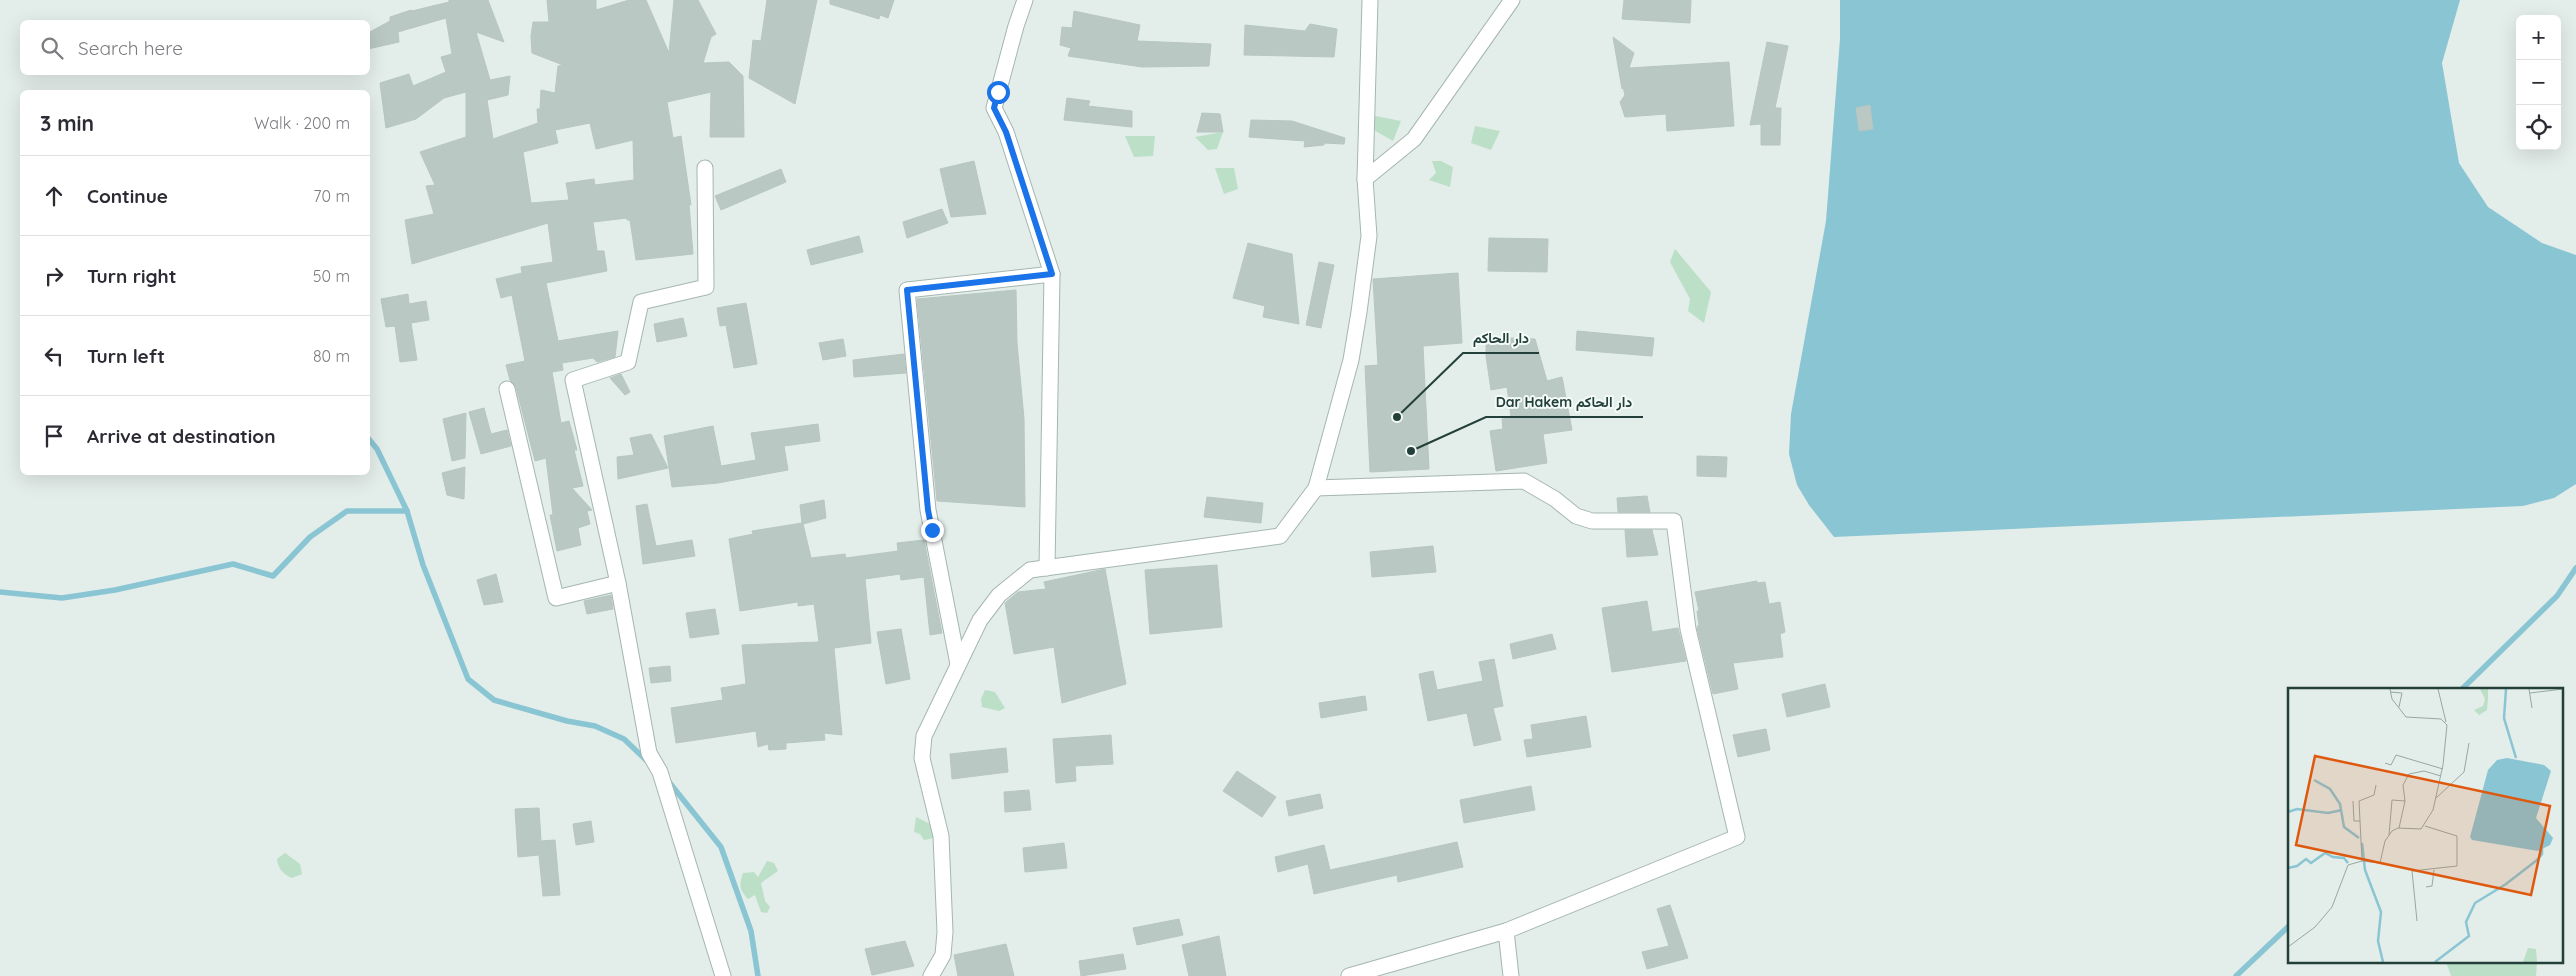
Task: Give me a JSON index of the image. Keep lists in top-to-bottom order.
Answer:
{
  "places": ["دار الحاكم", "Dar Hakem دار الحاكم"],
  "page": {
    "map_buttons": ["+", "−"],
    "search": "Search here",
    "heading": ["3 min", "Walk · 200 m"],
    "list": [
      ["Continue", "70 m"],
      ["Turn right", "50 m"],
      ["Turn left", "80 m"],
      "Arrive at destination"
    ]
  }
}
